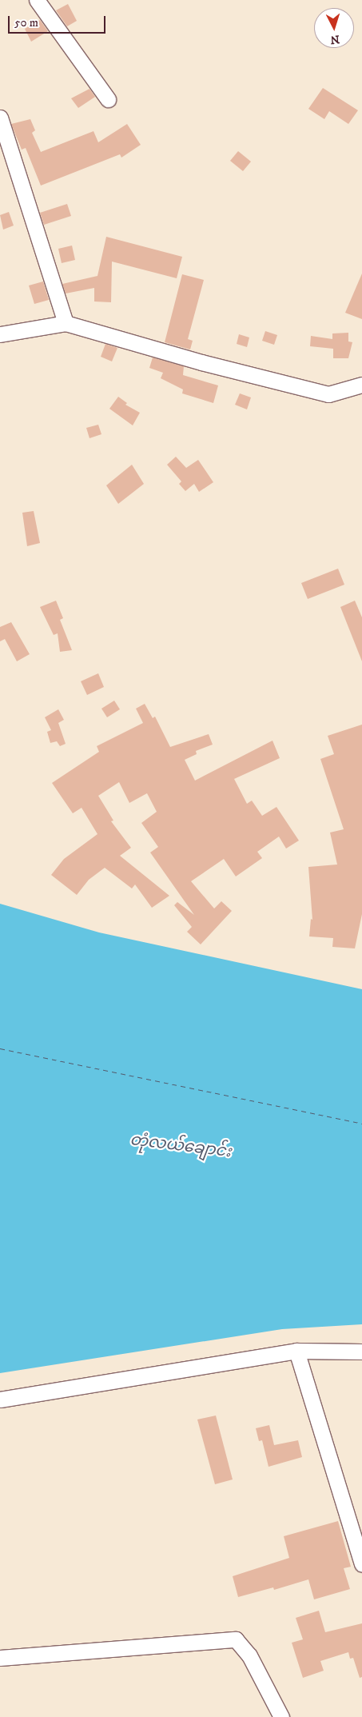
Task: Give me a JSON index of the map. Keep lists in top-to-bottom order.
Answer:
{
  "water": ["တုံလယ်ချောင်း"],
  "scale_bar": "50 m",
  "north": "bottom"
}
